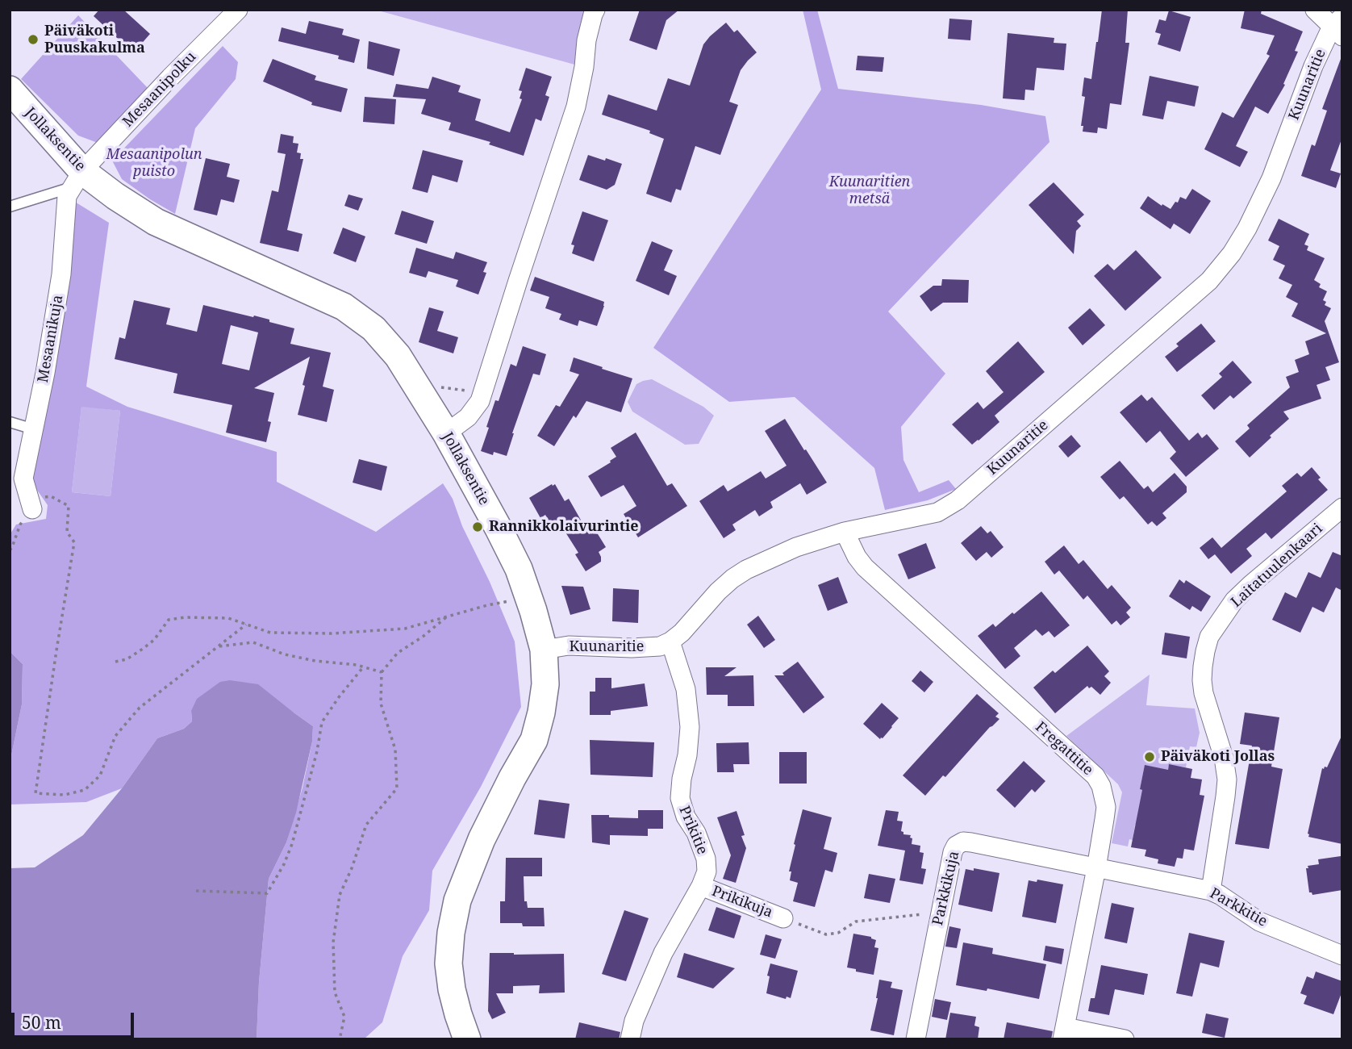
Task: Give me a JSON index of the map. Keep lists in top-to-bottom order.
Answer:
{
  "streets": {
    "main road": ["Jollaksentie"],
    "street": [
      "Kuunaritie",
      "Mesaanipolku",
      "Mesaanikuja",
      "Laitatuulenkaari",
      "Fregattitie",
      "Prikitie",
      "Parkkikuja",
      "Prikikuja",
      "Parkkitie"
    ]
  },
  "crossings": [
    ["Kuunaritie", "Jollaksentie"],
    ["Kuunaritie", "Fregattitie"],
    ["Kuunaritie", "Prikitie"],
    ["Mesaanipolku", "Jollaksentie"],
    ["Mesaanipolku", "Mesaanikuja"],
    ["Jollaksentie", "Mesaanikuja"],
    ["Laitatuulenkaari", "Parkkitie"],
    ["Fregattitie", "Parkkikuja"],
    ["Fregattitie", "Parkkitie"],
    ["Prikitie", "Prikikuja"],
    ["Parkkikuja", "Parkkitie"]
  ],
  "parks": ["Mesaanipolun puisto", "Kuunaritien metsä"],
  "places": ["Päiväkoti Puuskakulma", "Rannikkolaivurintie", "Päiväkoti Jollas"],
  "scale_bar": "50 m"
}
